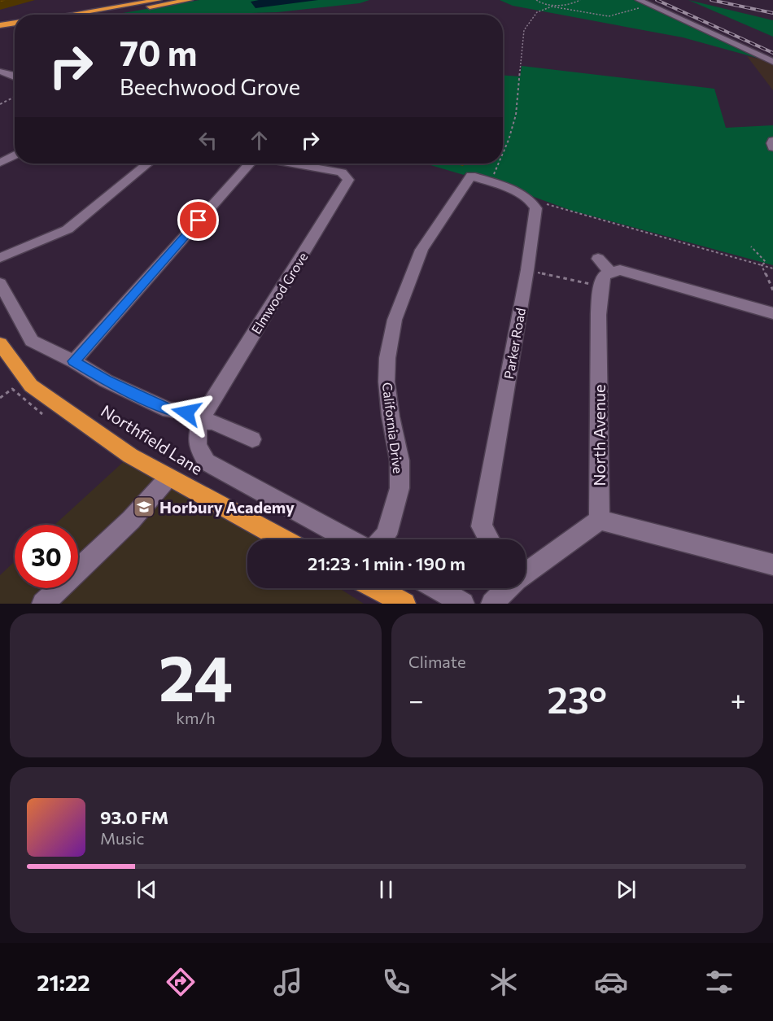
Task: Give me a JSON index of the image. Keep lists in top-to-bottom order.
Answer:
{
  "streets": {
    "highway": ["Northfield Lane"],
    "street": [
      "Elmwood Grove",
      "Parker Road",
      "California Drive",
      "North Avenue"
    ]
  },
  "crossings": [
    ["Elmwood Grove", "Northfield Lane"]
  ],
  "places": {
    "school or university": ["Horbury Academy"]
  },
  "page": {
    "turn": ["70 m", "Beechwood Grove"],
    "limit": "30",
    "trip": "21:23 · 1 min · 190 m",
    "tile": [
      ["24", "km/h"],
      "Climate"
    ],
    "heat": ["−", "23°", "+"],
    "song": ["93.0 FM", "Music"],
    "tabs": "21:22"
  }
}
